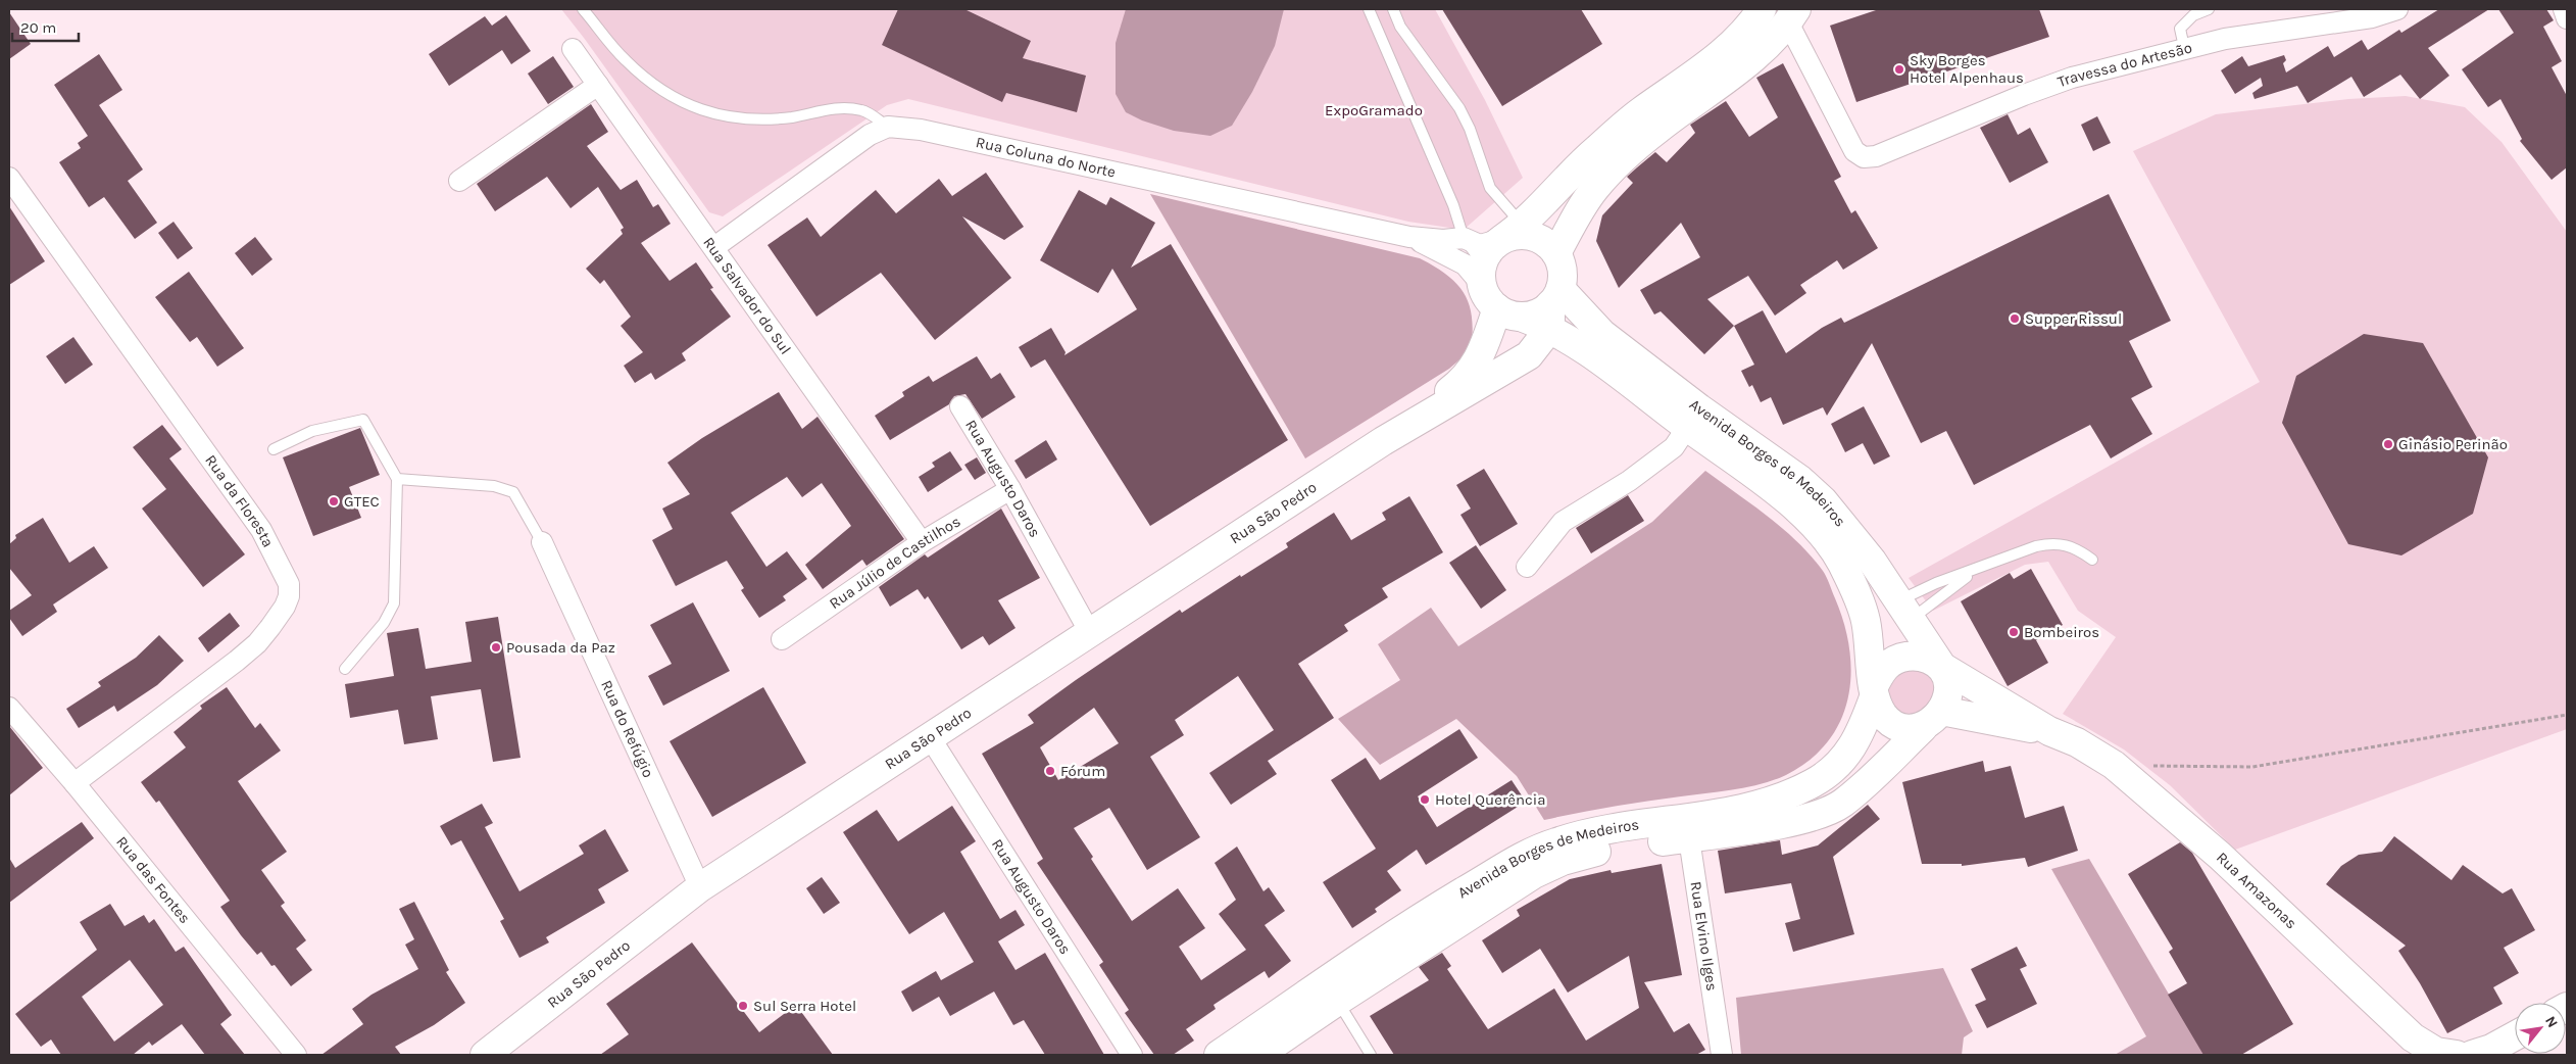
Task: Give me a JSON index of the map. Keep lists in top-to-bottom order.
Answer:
{
  "streets": {
    "main road": ["Avenida Borges de Medeiros", "Rua São Pedro", "Rua Amazonas"],
    "street": [
      "Travessa do Artesão",
      "Rua Coluna do Norte",
      "Rua Salvador do Sul",
      "Rua Augusto Daros",
      "Rua da Floresta",
      "Rua Júlio de Castilhos",
      "Rua do Refúgio",
      "Rua das Fontes",
      "Rua Elvino Ilges"
    ]
  },
  "crossings": [
    ["Rua Coluna do Norte", "Avenida Borges de Medeiros"],
    ["Rua Coluna do Norte", "Rua São Pedro"],
    ["Rua Salvador do Sul", "Rua Júlio de Castilhos"],
    ["Avenida Borges de Medeiros", "Rua São Pedro"],
    ["Avenida Borges de Medeiros", "Rua Elvino Ilges"],
    ["Rua Augusto Daros", "Rua São Pedro"],
    ["Rua Augusto Daros", "Rua Júlio de Castilhos"],
    ["Rua da Floresta", "Rua das Fontes"],
    ["Rua São Pedro", "Rua do Refúgio"]
  ],
  "parks": ["ExpoGramado"],
  "places": [
    "Sky Borges Hotel Alpenhaus",
    "Supper Rissul",
    "Ginásio Perinão",
    "GTEC",
    "Bombeiros",
    "Pousada da Paz",
    "Fórum",
    "Hotel Querência",
    "Sul Serra Hotel"
  ],
  "scale_bar": "20 m",
  "north": "top right"
}
